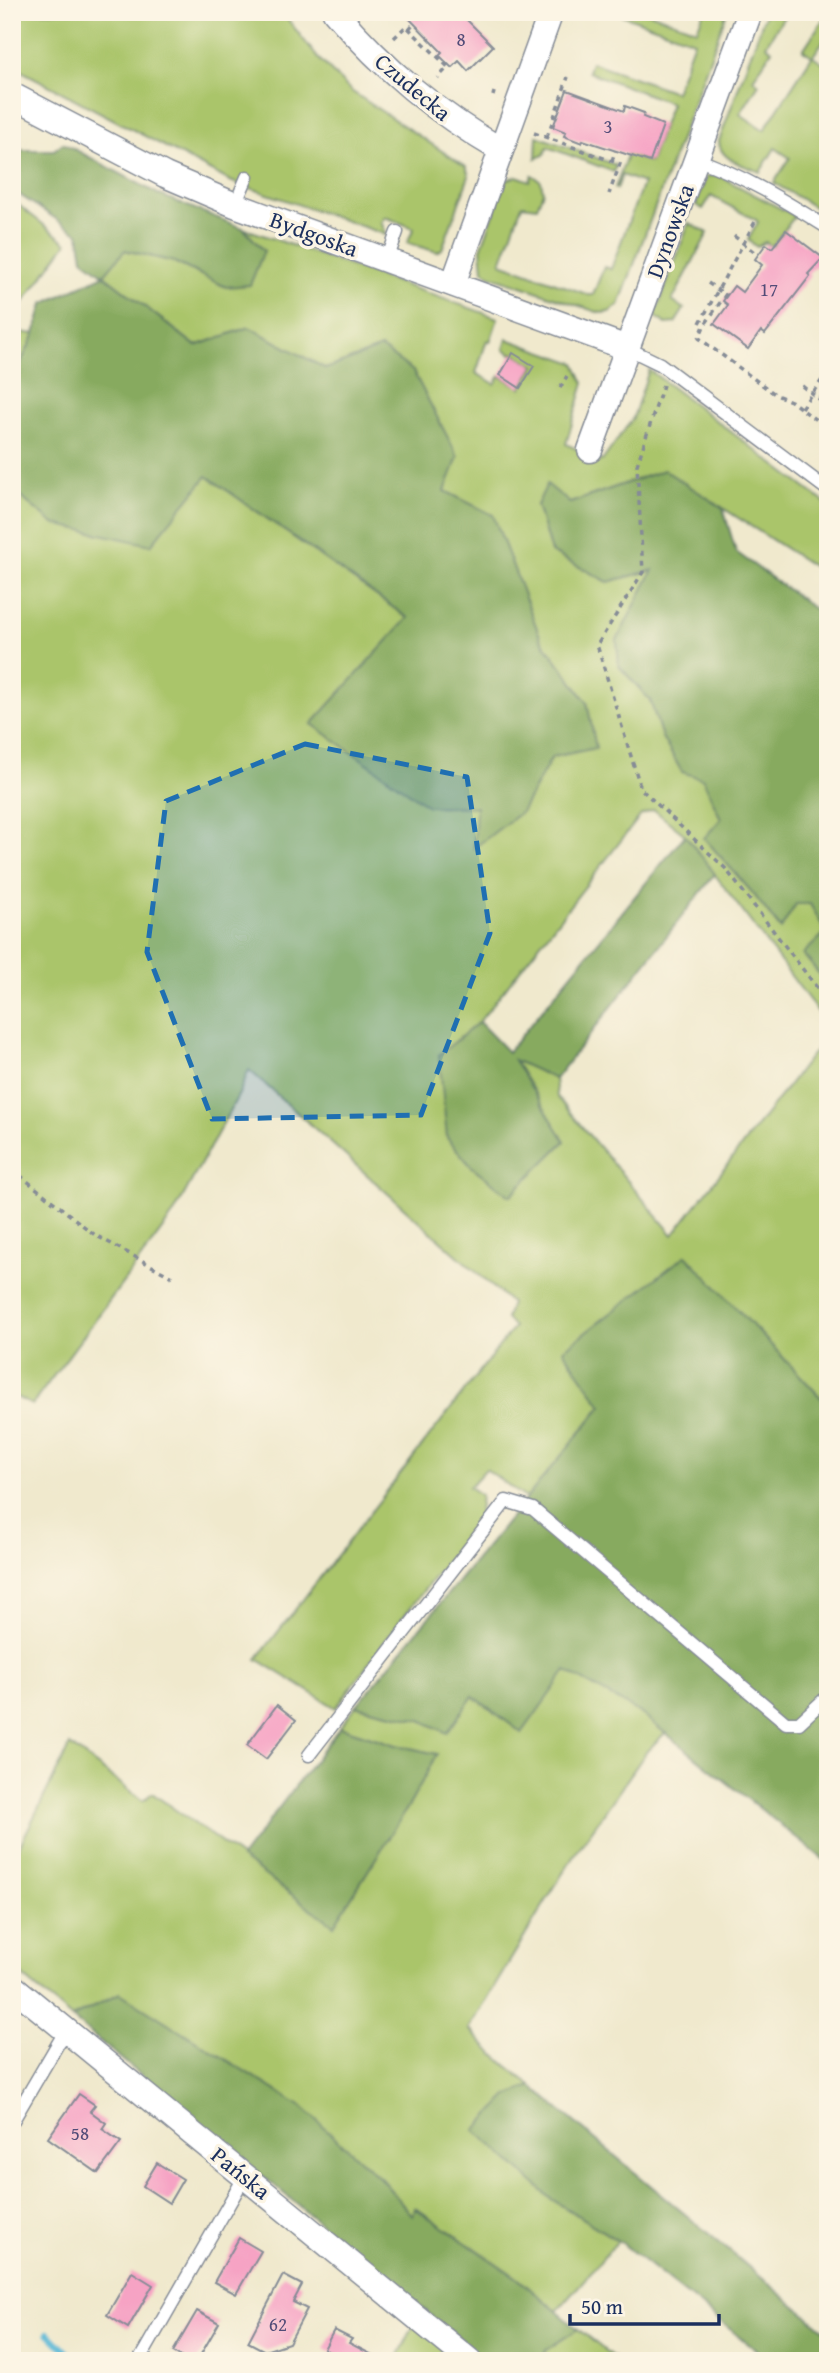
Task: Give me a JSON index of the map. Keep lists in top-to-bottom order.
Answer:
{
  "streets": {
    "street": [
      "Czudecka",
      "Dynowska",
      "Bydgoska",
      "Pańska"
    ]
  },
  "crossings": [
    ["Dynowska", "Bydgoska"]
  ],
  "house_numbers": [
    "8",
    "3",
    "17",
    "58",
    "62"
  ],
  "scale_bar": "50 m"
}
